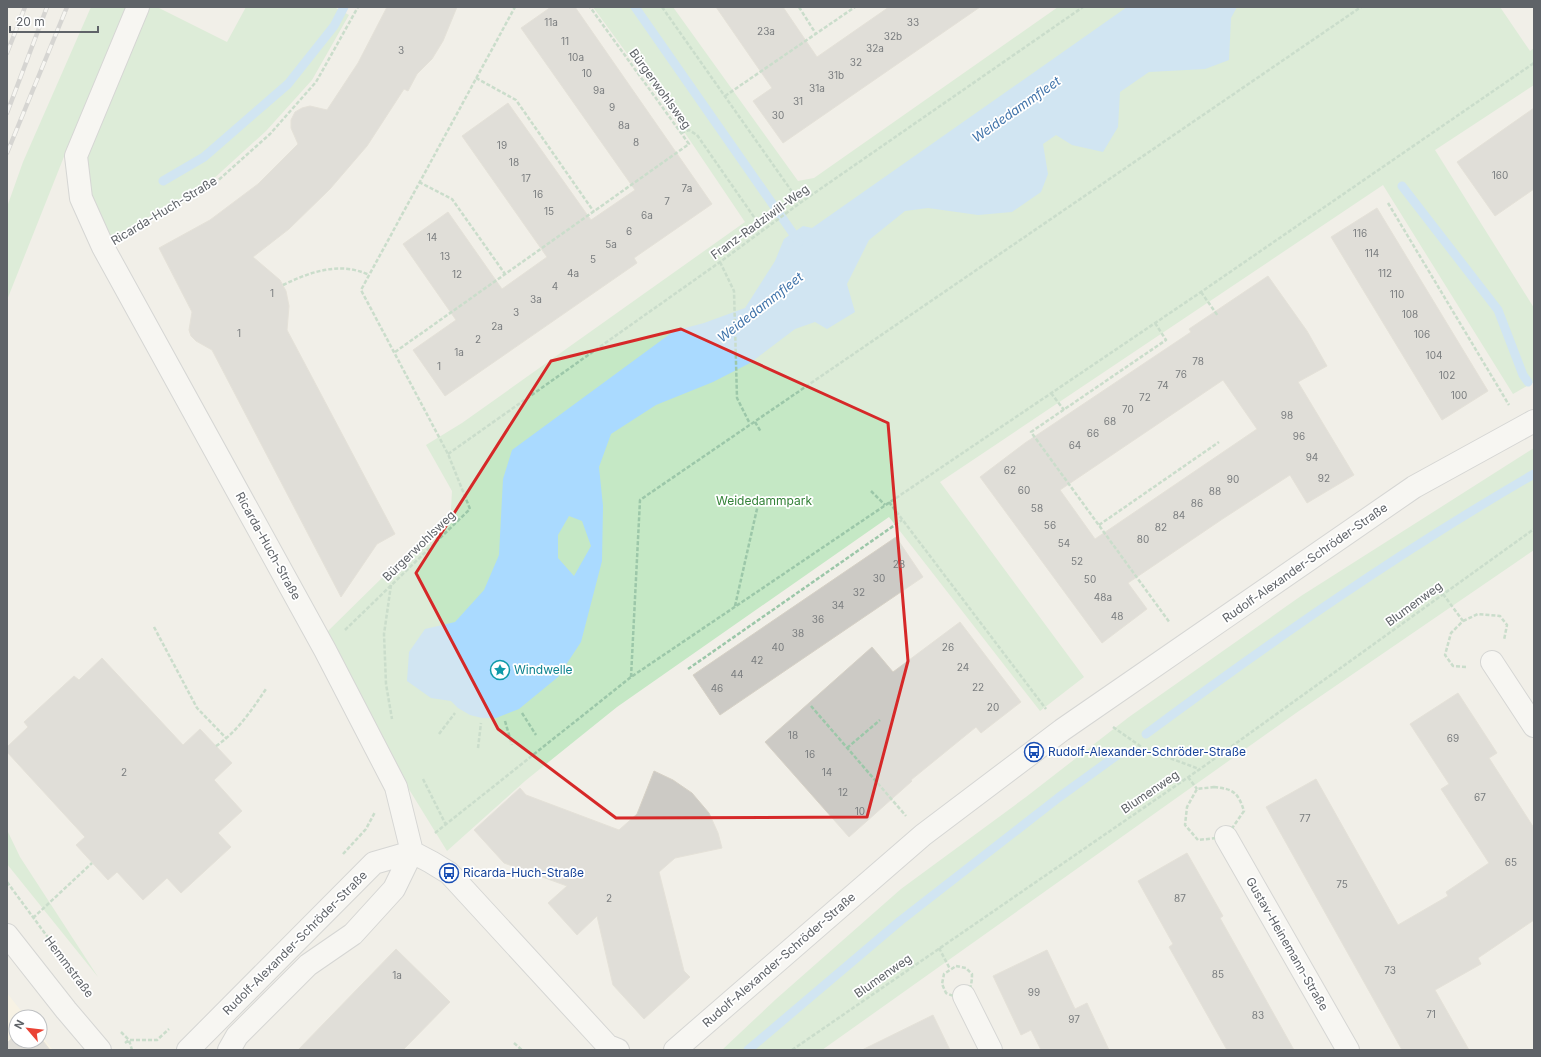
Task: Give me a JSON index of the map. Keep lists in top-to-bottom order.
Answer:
{
  "streets": {
    "street": ["Ricarda-Huch-Straße", "Rudolf-Alexander-Schröder-Straße", "Gustav-Heinemann-Straße"],
    "path": [
      "Bürgerwohlsweg",
      "Franz-Radziwill-Weg",
      "Blumenweg",
      "Hemmstraße"
    ]
  },
  "crossings": [
    ["Bürgerwohlsweg", "Ricarda-Huch-Straße"],
    ["Bürgerwohlsweg", "Franz-Radziwill-Weg"],
    ["Ricarda-Huch-Straße", "Rudolf-Alexander-Schröder-Straße"]
  ],
  "water": ["Weidedammfleet"],
  "parks": ["Weidedammpark"],
  "places": {
    "place": ["Windwelle"],
    "bus stop": ["Rudolf-Alexander-Schröder-Straße", "Ricarda-Huch-Straße"]
  },
  "house_numbers": [
    "11a",
    "33",
    "23a",
    "32b",
    "11",
    "32a",
    "3",
    "10a",
    "32",
    "10",
    "31b",
    "31a",
    "9a",
    "31",
    "9",
    "30",
    "8a",
    "8",
    "19",
    "18",
    "160",
    "17",
    "7a",
    "16",
    "7",
    "15",
    "6a",
    "6",
    "116",
    "14",
    "5a",
    "114",
    "13",
    "5",
    "4a",
    "112",
    "12",
    "4",
    "1",
    "110",
    "3a",
    "3",
    "108",
    "2a",
    "1",
    "106",
    "2",
    "1a",
    "104",
    "78",
    "1",
    "76",
    "102",
    "74",
    "100",
    "72",
    "70",
    "98",
    "68",
    "66",
    "96",
    "64",
    "94",
    "62",
    "92",
    "90",
    "60",
    "88",
    "86",
    "58",
    "84",
    "56",
    "82",
    "80",
    "54",
    "52",
    "28",
    "30",
    "50",
    "32",
    "48a",
    "34",
    "48",
    "36",
    "38",
    "40",
    "26",
    "42",
    "24",
    "44",
    "22",
    "46",
    "20",
    "18",
    "69",
    "16",
    "2",
    "14",
    "12",
    "67",
    "10",
    "77",
    "65",
    "75",
    "2",
    "87",
    "73",
    "85",
    "1a",
    "99",
    "71",
    "83",
    "97"
  ],
  "scale_bar": "20 m",
  "north": "top left"
}
